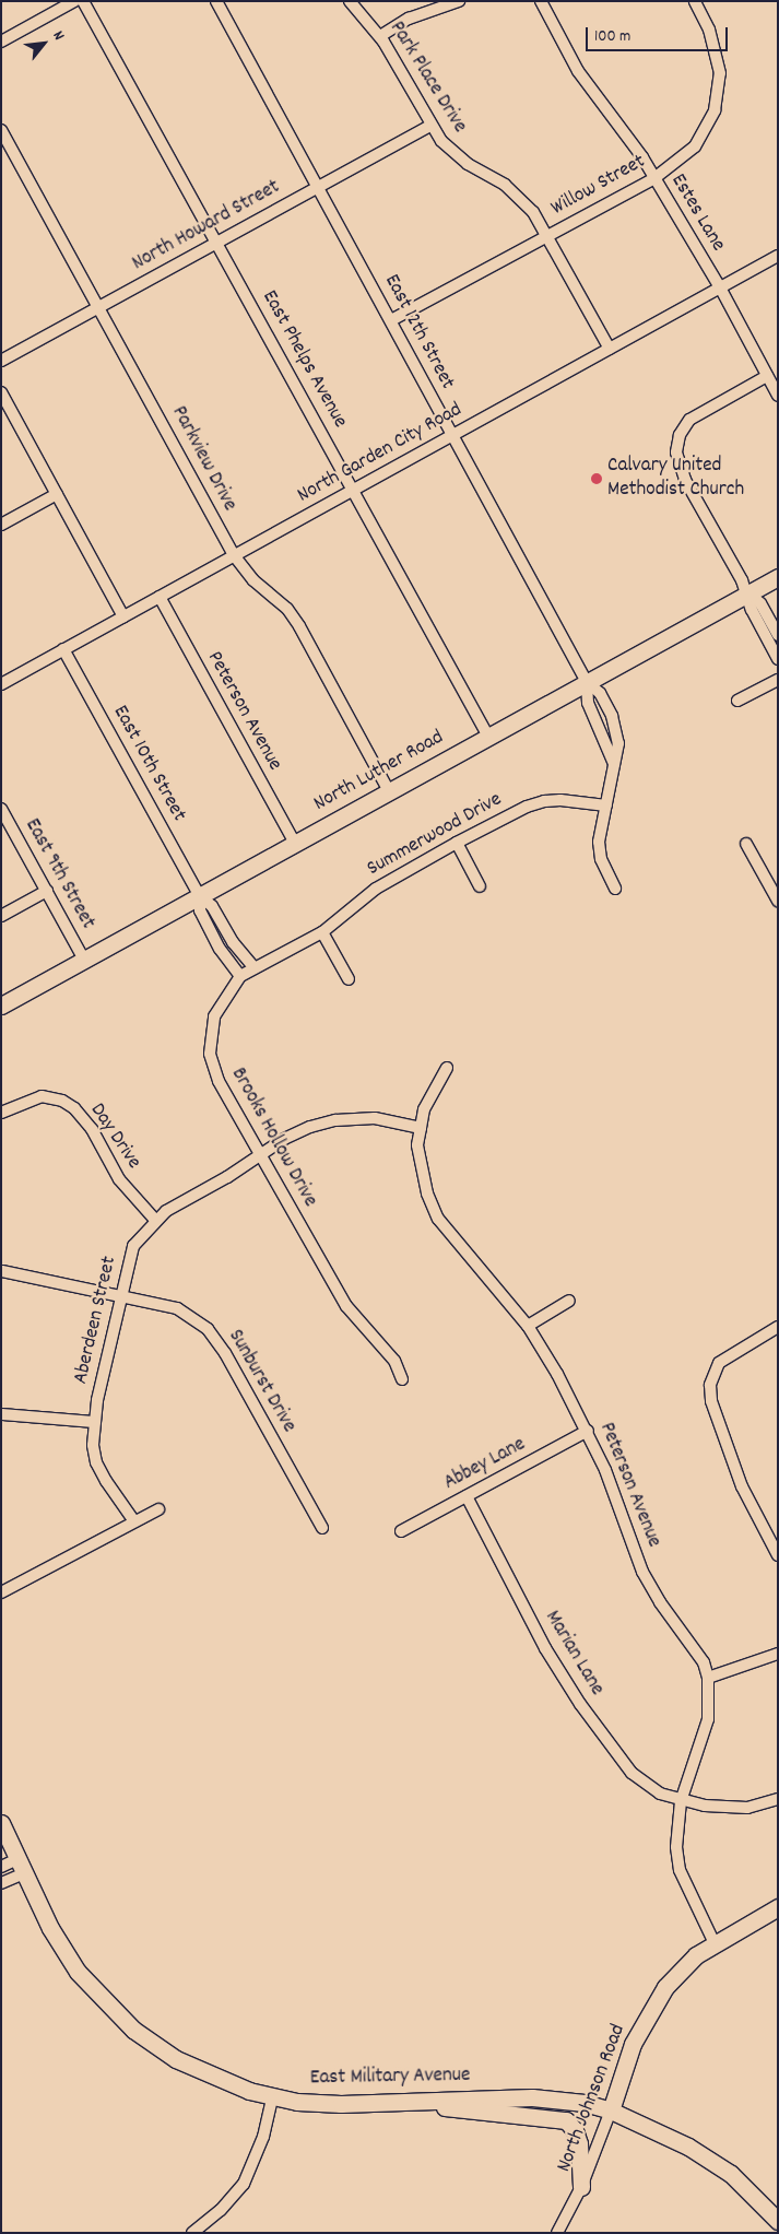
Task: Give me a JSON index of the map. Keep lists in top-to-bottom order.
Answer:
{
  "streets": {
    "main road": ["North Luther Road", "East Military Avenue", "North Johnson Road"],
    "street": [
      "Park Place Drive",
      "Willow Street",
      "Estes Lane",
      "North Howard Street",
      "East 12th Street",
      "East Phelps Avenue",
      "North Garden City Road",
      "Parkview Drive",
      "Peterson Avenue",
      "East 10th Street",
      "Summerwood Drive",
      "East 9th Street",
      "Day Drive",
      "Brooks Hollow Drive",
      "Aberdeen Street",
      "Sunburst Drive",
      "Abbey Lane",
      "Marian Lane"
    ]
  },
  "crossings": [
    ["Park Place Drive", "Willow Street"],
    ["Park Place Drive", "North Howard Street"],
    ["Park Place Drive", "North Garden City Road"],
    ["Willow Street", "Estes Lane"],
    ["Willow Street", "East 12th Street"],
    ["Estes Lane", "North Garden City Road"],
    ["North Howard Street", "East 12th Street"],
    ["North Howard Street", "East Phelps Avenue"],
    ["North Howard Street", "Parkview Drive"],
    ["East 12th Street", "North Garden City Road"],
    ["East 12th Street", "North Luther Road"],
    ["East 12th Street", "Summerwood Drive"],
    ["East Phelps Avenue", "North Garden City Road"],
    ["East Phelps Avenue", "North Luther Road"],
    ["North Garden City Road", "Parkview Drive"],
    ["North Garden City Road", "Peterson Avenue"],
    ["North Garden City Road", "East 10th Street"],
    ["Parkview Drive", "North Luther Road"],
    ["Peterson Avenue", "North Luther Road"],
    ["Peterson Avenue", "Aberdeen Street"],
    ["Peterson Avenue", "Abbey Lane"],
    ["Peterson Avenue", "Marian Lane"],
    ["Peterson Avenue", "North Johnson Road"],
    ["East 10th Street", "North Luther Road"],
    ["North Luther Road", "East 9th Street"],
    ["Summerwood Drive", "Brooks Hollow Drive"],
    ["Day Drive", "Aberdeen Street"],
    ["Brooks Hollow Drive", "Aberdeen Street"],
    ["Aberdeen Street", "Sunburst Drive"],
    ["Abbey Lane", "Marian Lane"],
    ["East Military Avenue", "North Johnson Road"]
  ],
  "places": ["Calvary United Methodist Church"],
  "scale_bar": "100 m",
  "north": "top right"
}
